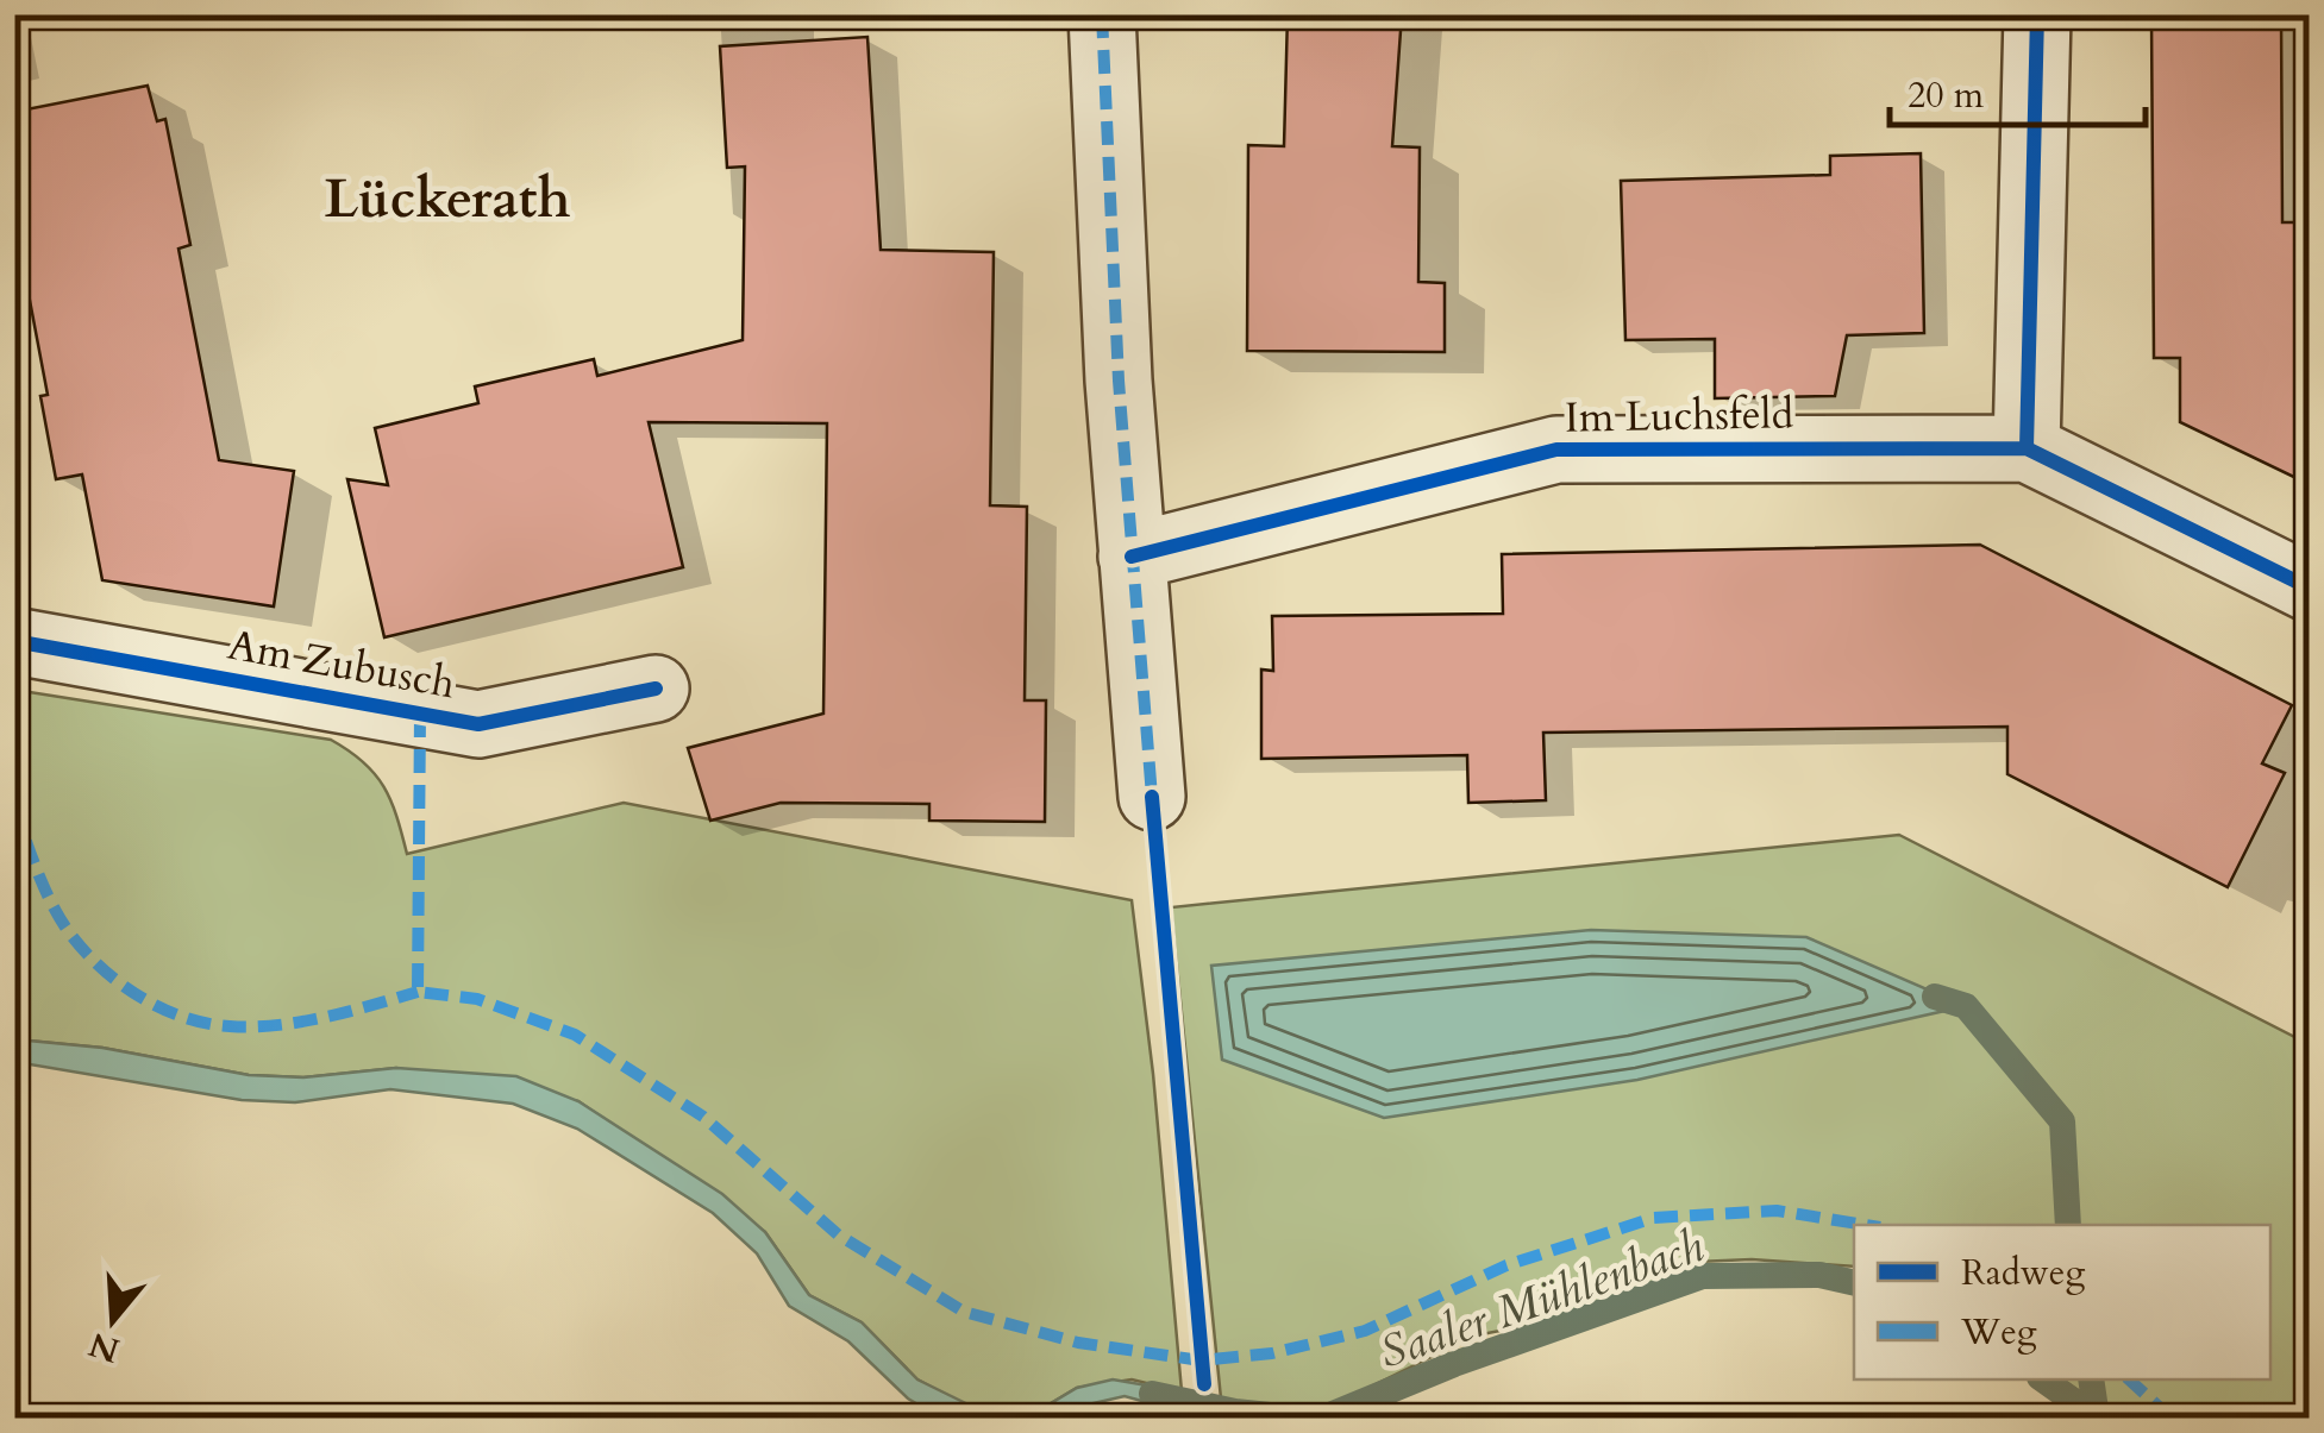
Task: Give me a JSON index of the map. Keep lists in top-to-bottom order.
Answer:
{
  "streets": {
    "street": ["Im Luchsfeld", "Am Zubusch"]
  },
  "districts": ["Lückerath"],
  "water": ["Saaler Mühlenbach"],
  "legend": ["Radweg", "Weg"],
  "scale_bar": "20 m",
  "north": "bottom"
}
